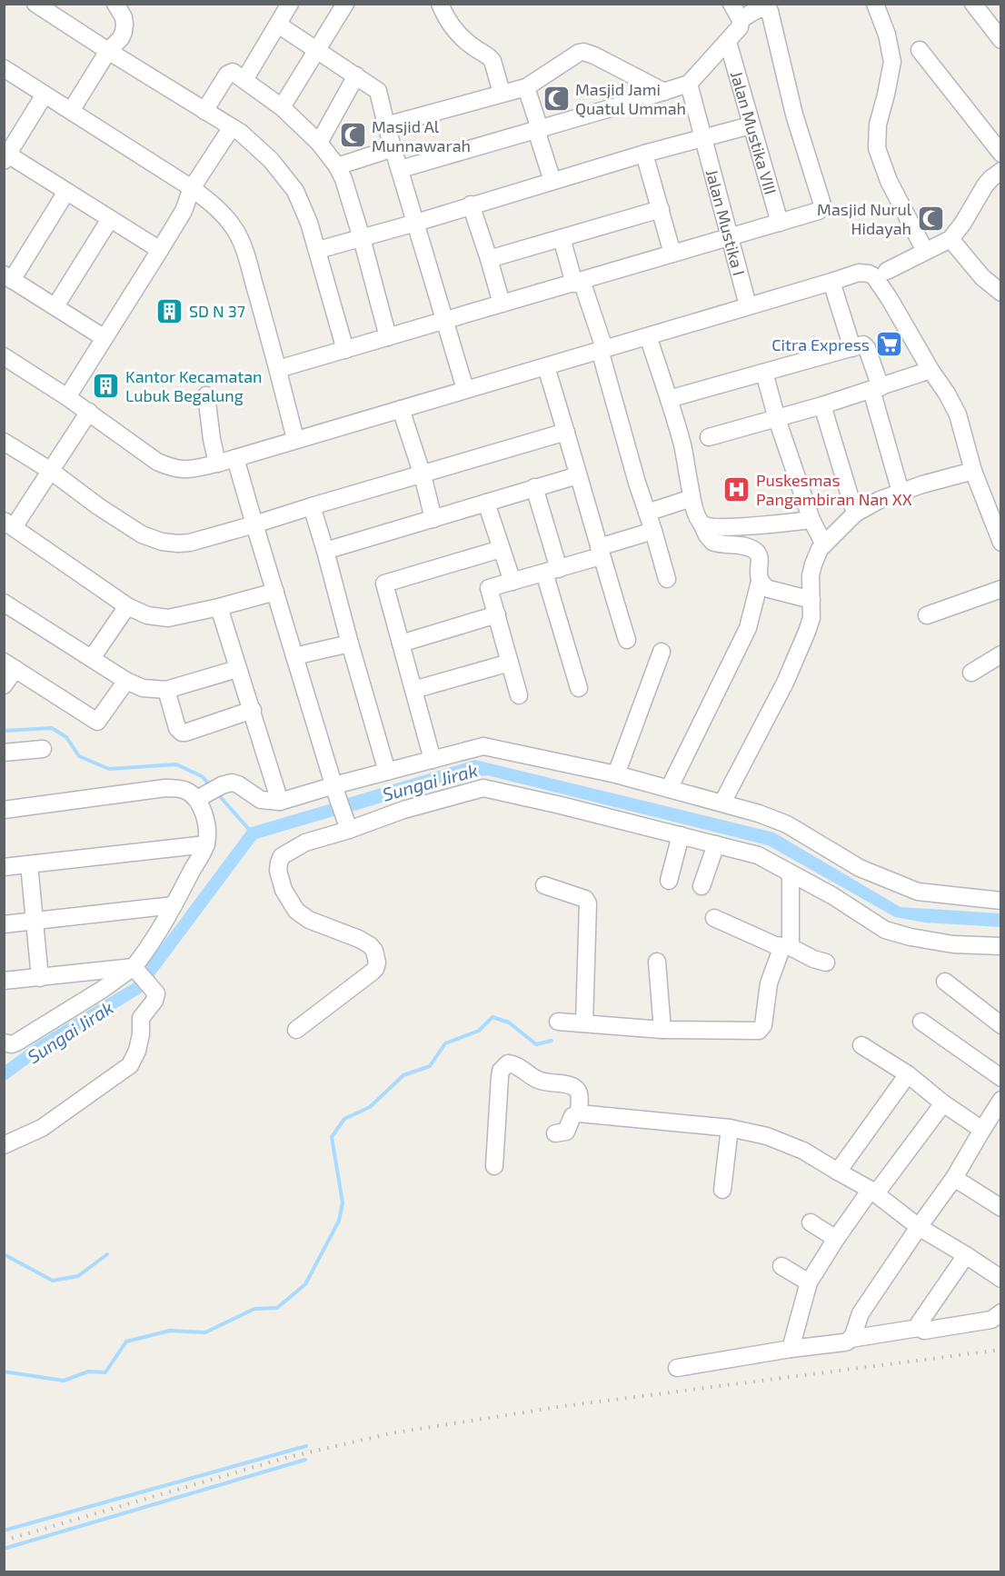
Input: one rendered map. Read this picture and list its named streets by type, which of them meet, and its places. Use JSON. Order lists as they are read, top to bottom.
{
  "streets": {
    "street": ["Jalan Mustika VIII", "Jalan Mustika I"]
  },
  "water": ["Sungai Jirak"],
  "places": {
    "mosque": ["Masjid Jami Quatul Ummah", "Masjid Al Munnawarah", "Masjid Nurul Hidayah"],
    "building": ["SD N 37", "Kantor Kecamatan Lubuk Begalung"],
    "supermarket": ["Citra Express"],
    "hospital": ["Puskesmas Pangambiran Nan XX"]
  }
}
